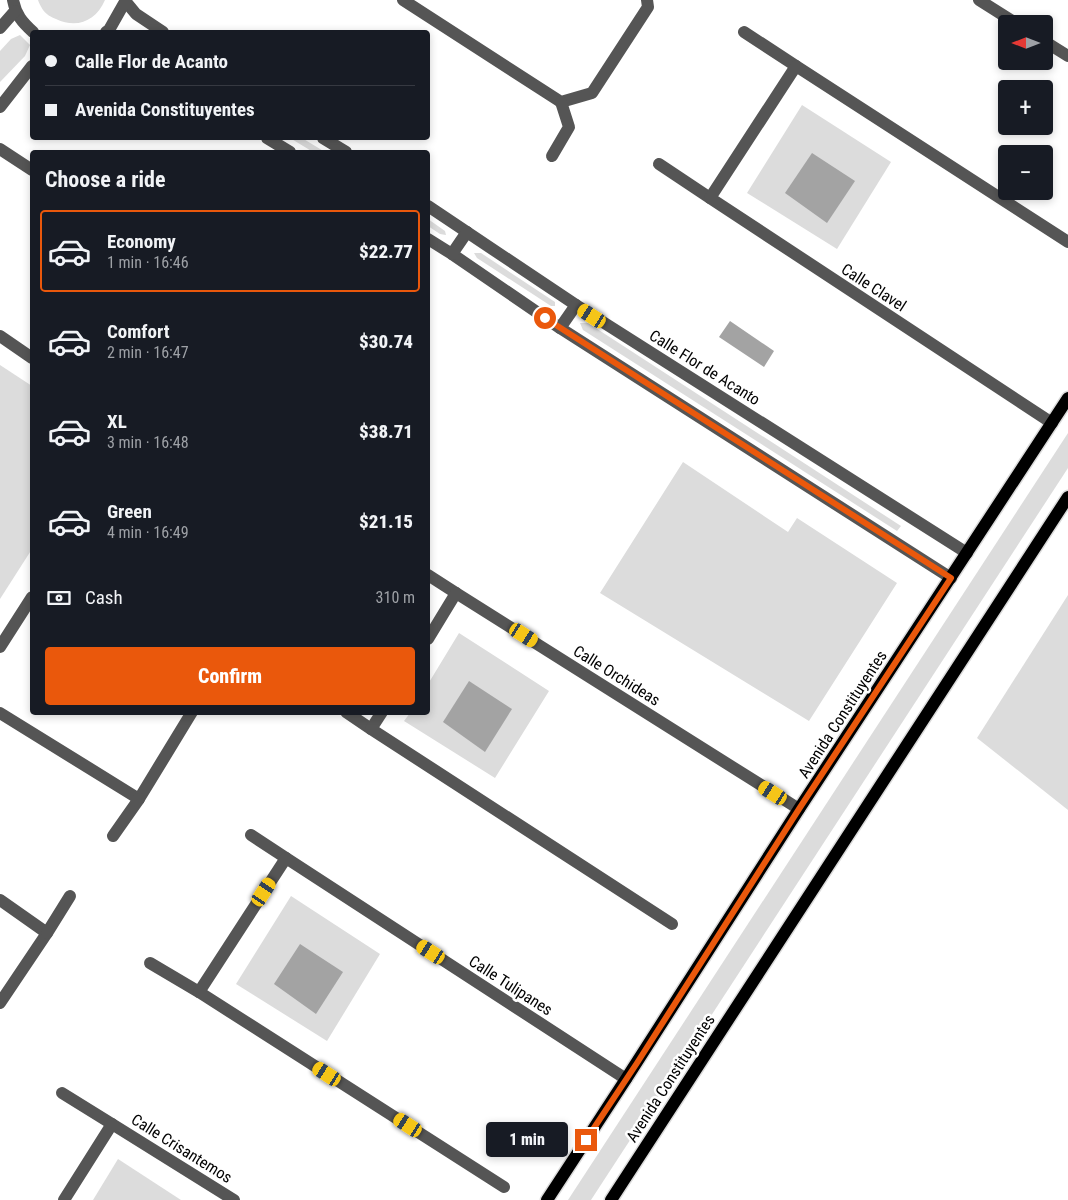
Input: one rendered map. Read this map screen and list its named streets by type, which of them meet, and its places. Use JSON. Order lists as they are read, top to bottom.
{
  "streets": {
    "main road": ["Avenida Constituyentes"],
    "street": [
      "Calle Clavel",
      "Calle Flor de Acanto",
      "Calle Orchideas",
      "Calle Tulipanes",
      "Calle Crisantemos"
    ]
  },
  "crossings": [
    ["Calle Clavel", "Avenida Constituyentes"],
    ["Calle Flor de Acanto", "Avenida Constituyentes"],
    ["Calle Orchideas", "Avenida Constituyentes"],
    ["Avenida Constituyentes", "Calle Tulipanes"]
  ],
  "north": "left",
  "page": {
    "map_buttons": ["+", "−"],
    "banner": ["Calle Flor de Acanto", "Avenida Constituyentes"],
    "heading": "Choose a ride",
    "list": [
      {
        "name": "Economy",
        "note": "1 min · 16:46",
        "value": "$22.77"
      },
      {
        "name": "Comfort",
        "note": "2 min · 16:47",
        "value": "$30.74"
      },
      {
        "name": "XL",
        "note": "3 min · 16:48",
        "value": "$38.71"
      },
      {
        "name": "Green",
        "note": "4 min · 16:49",
        "value": "$21.15"
      }
    ],
    "pay": ["Cash", "310 m"],
    "buttons": "Confirm",
    "bubble": "1 min"
  }
}
